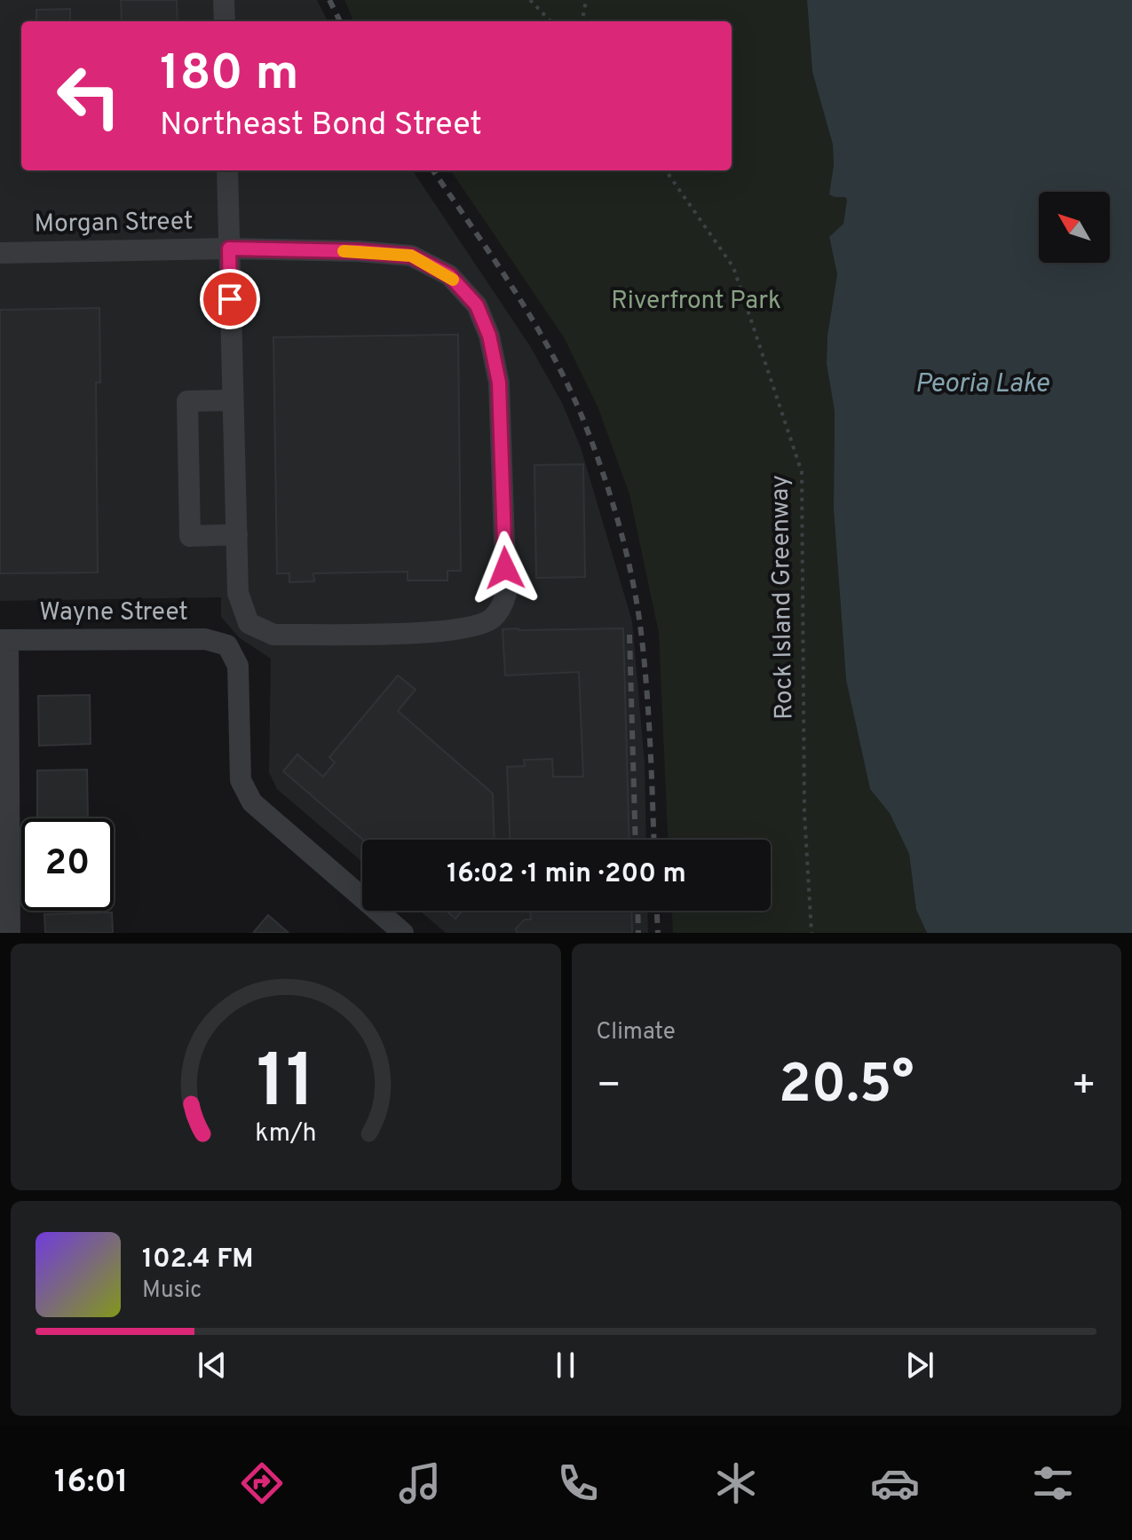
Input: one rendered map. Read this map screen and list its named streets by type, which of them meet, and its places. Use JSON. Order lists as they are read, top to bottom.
{
  "streets": {
    "street": ["Morgan Street", "Wayne Street"],
    "path": ["Rock Island Greenway"]
  },
  "water": ["Peoria Lake"],
  "parks": ["Riverfront Park"],
  "north": "top left",
  "page": {
    "turn": ["180 m", "Northeast Bond Street"],
    "limit": "20",
    "trip": "16:02 · 1 min · 200 m",
    "tile": "Climate",
    "heat": ["−", "20.5°", "+"],
    "song": ["102.4 FM", "Music"],
    "tabs": "16:01",
    "gauge": ["11", "km/h"]
  }
}
